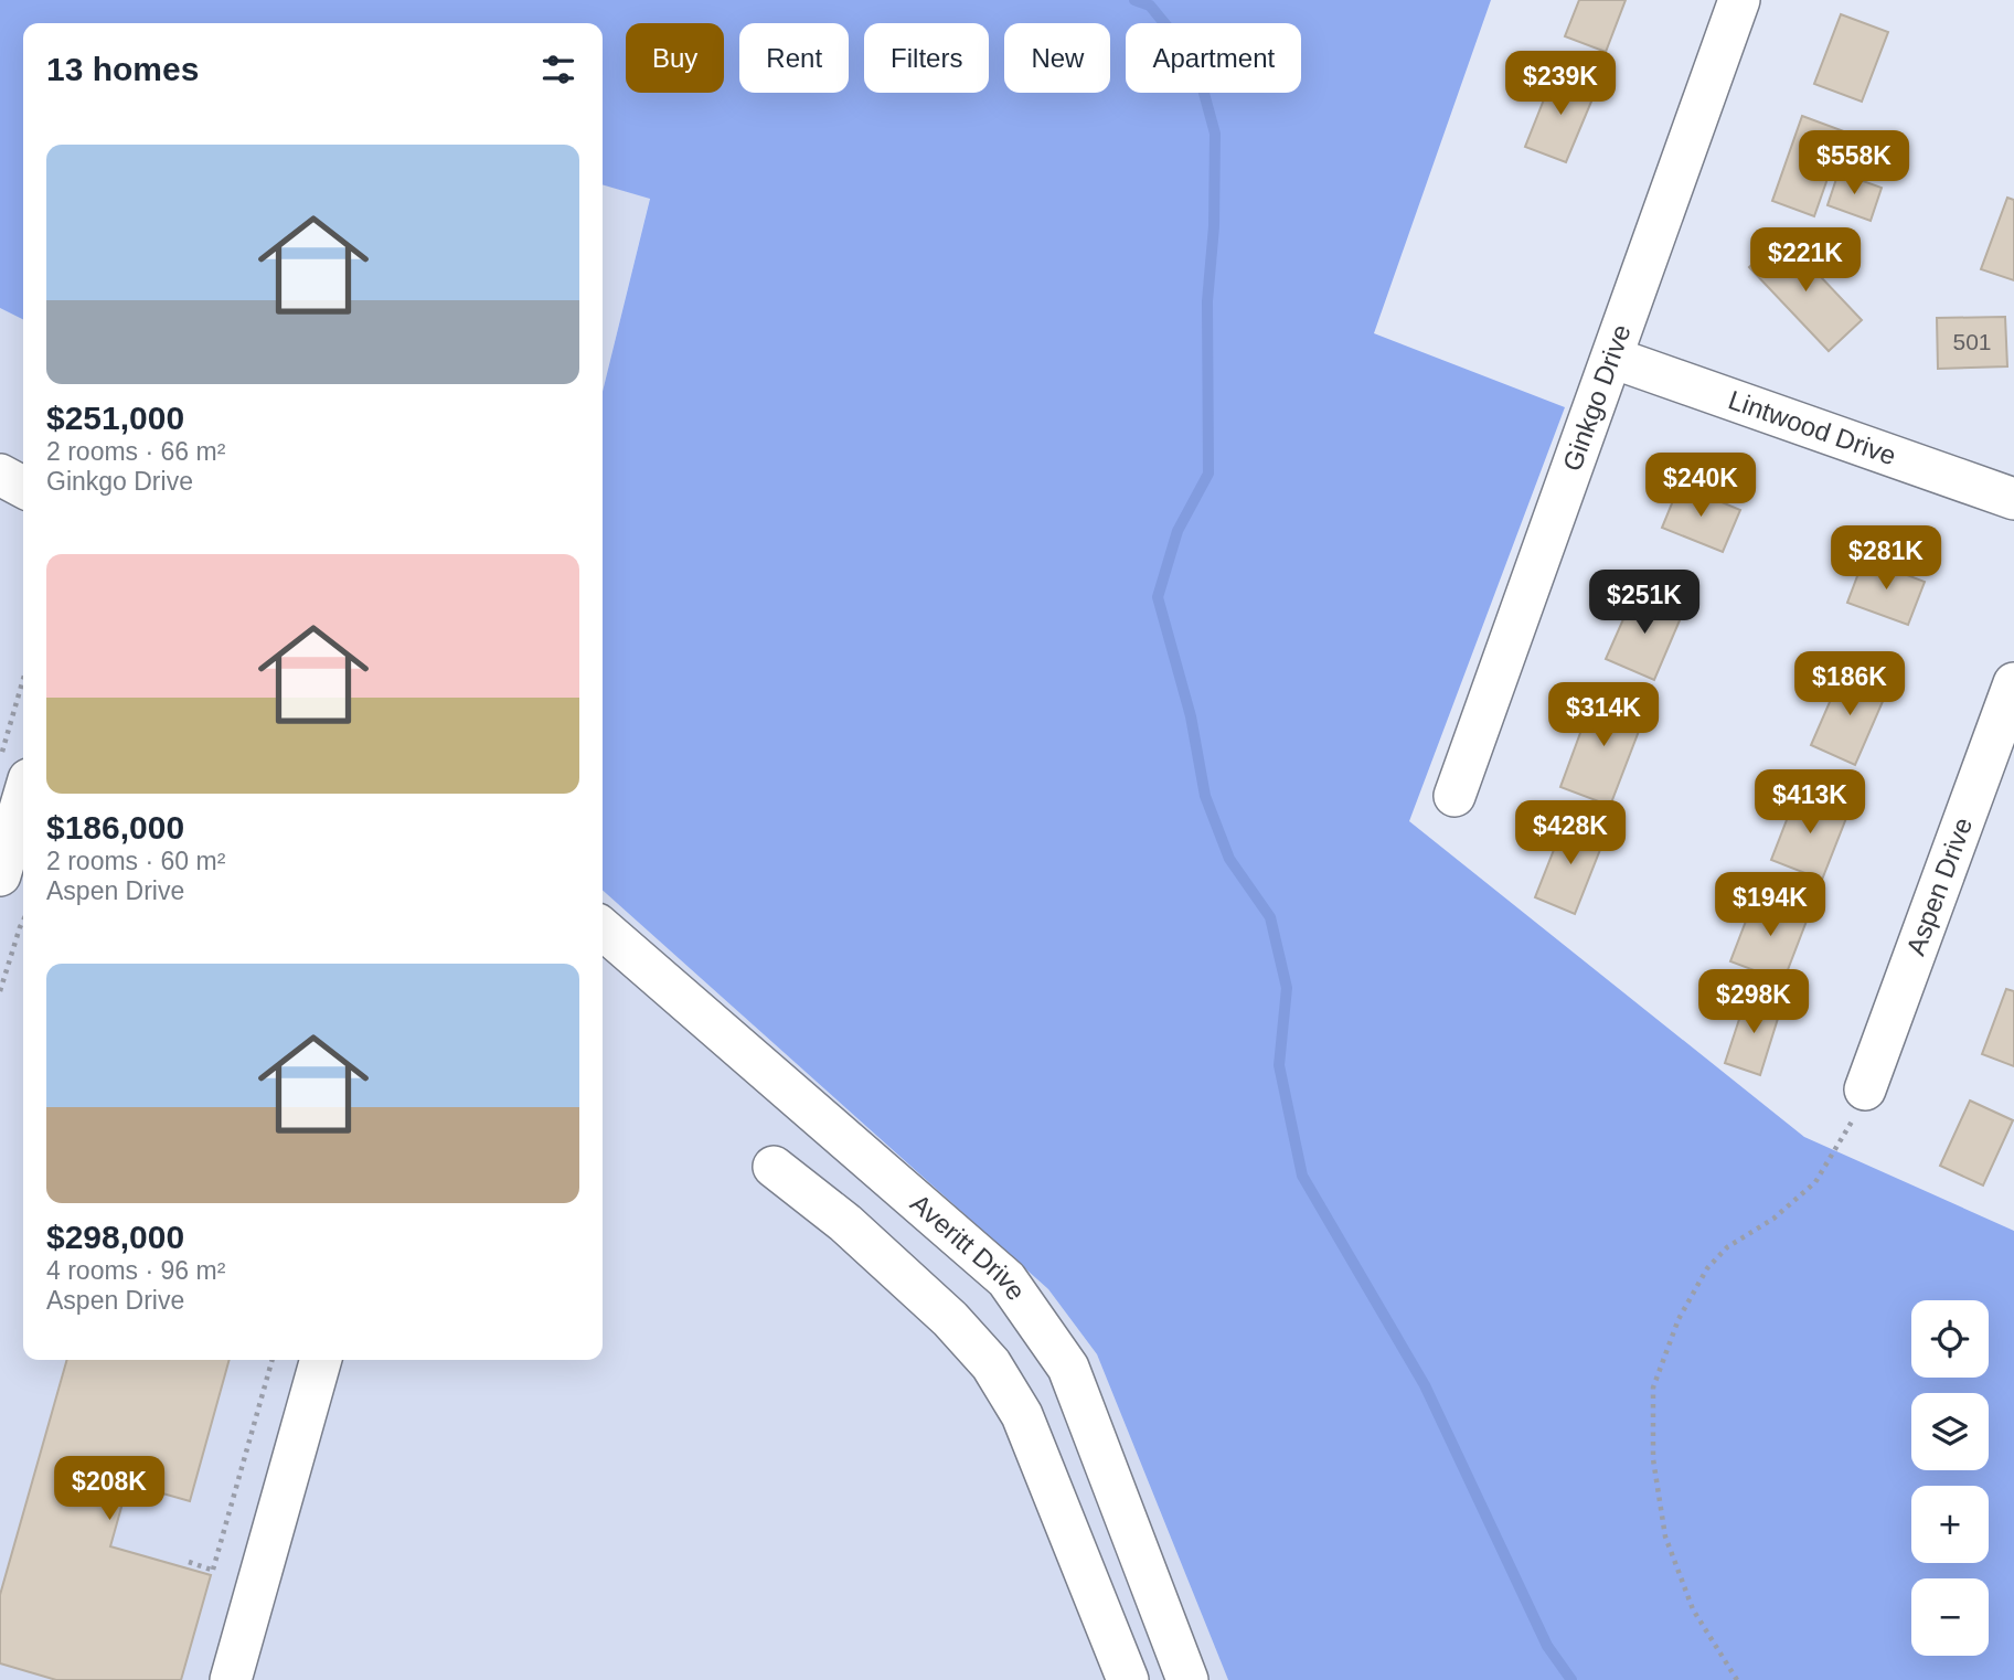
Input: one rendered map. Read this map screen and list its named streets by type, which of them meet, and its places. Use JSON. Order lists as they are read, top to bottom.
{
  "streets": {
    "street": [
      "Ginkgo Drive",
      "Lintwood Drive",
      "Aspen Drive",
      "Averitt Drive"
    ]
  },
  "crossings": [
    ["Ginkgo Drive", "Lintwood Drive"]
  ],
  "house_numbers": ["501"],
  "page": {
    "chip": [
      "Buy",
      "Rent",
      "Filters",
      "New",
      "Apartment"
    ],
    "heading": "13 homes",
    "price": [
      "$239K",
      "$558K",
      "$221K",
      "$240K",
      "$281K",
      "$251K",
      "$186K",
      "$314K",
      "$413K",
      "$428K",
      "$194K",
      "$298K",
      "$208K"
    ],
    "list": [
      {
        "name": "$251,000",
        "note": "2 rooms · 66 m² · Ginkgo Drive"
      },
      {
        "name": "$186,000",
        "note": "2 rooms · 60 m² · Aspen Drive"
      },
      {
        "name": "$298,000",
        "note": "4 rooms · 96 m² · Aspen Drive"
      }
    ],
    "map_buttons": ["+", "−"]
  }
}
